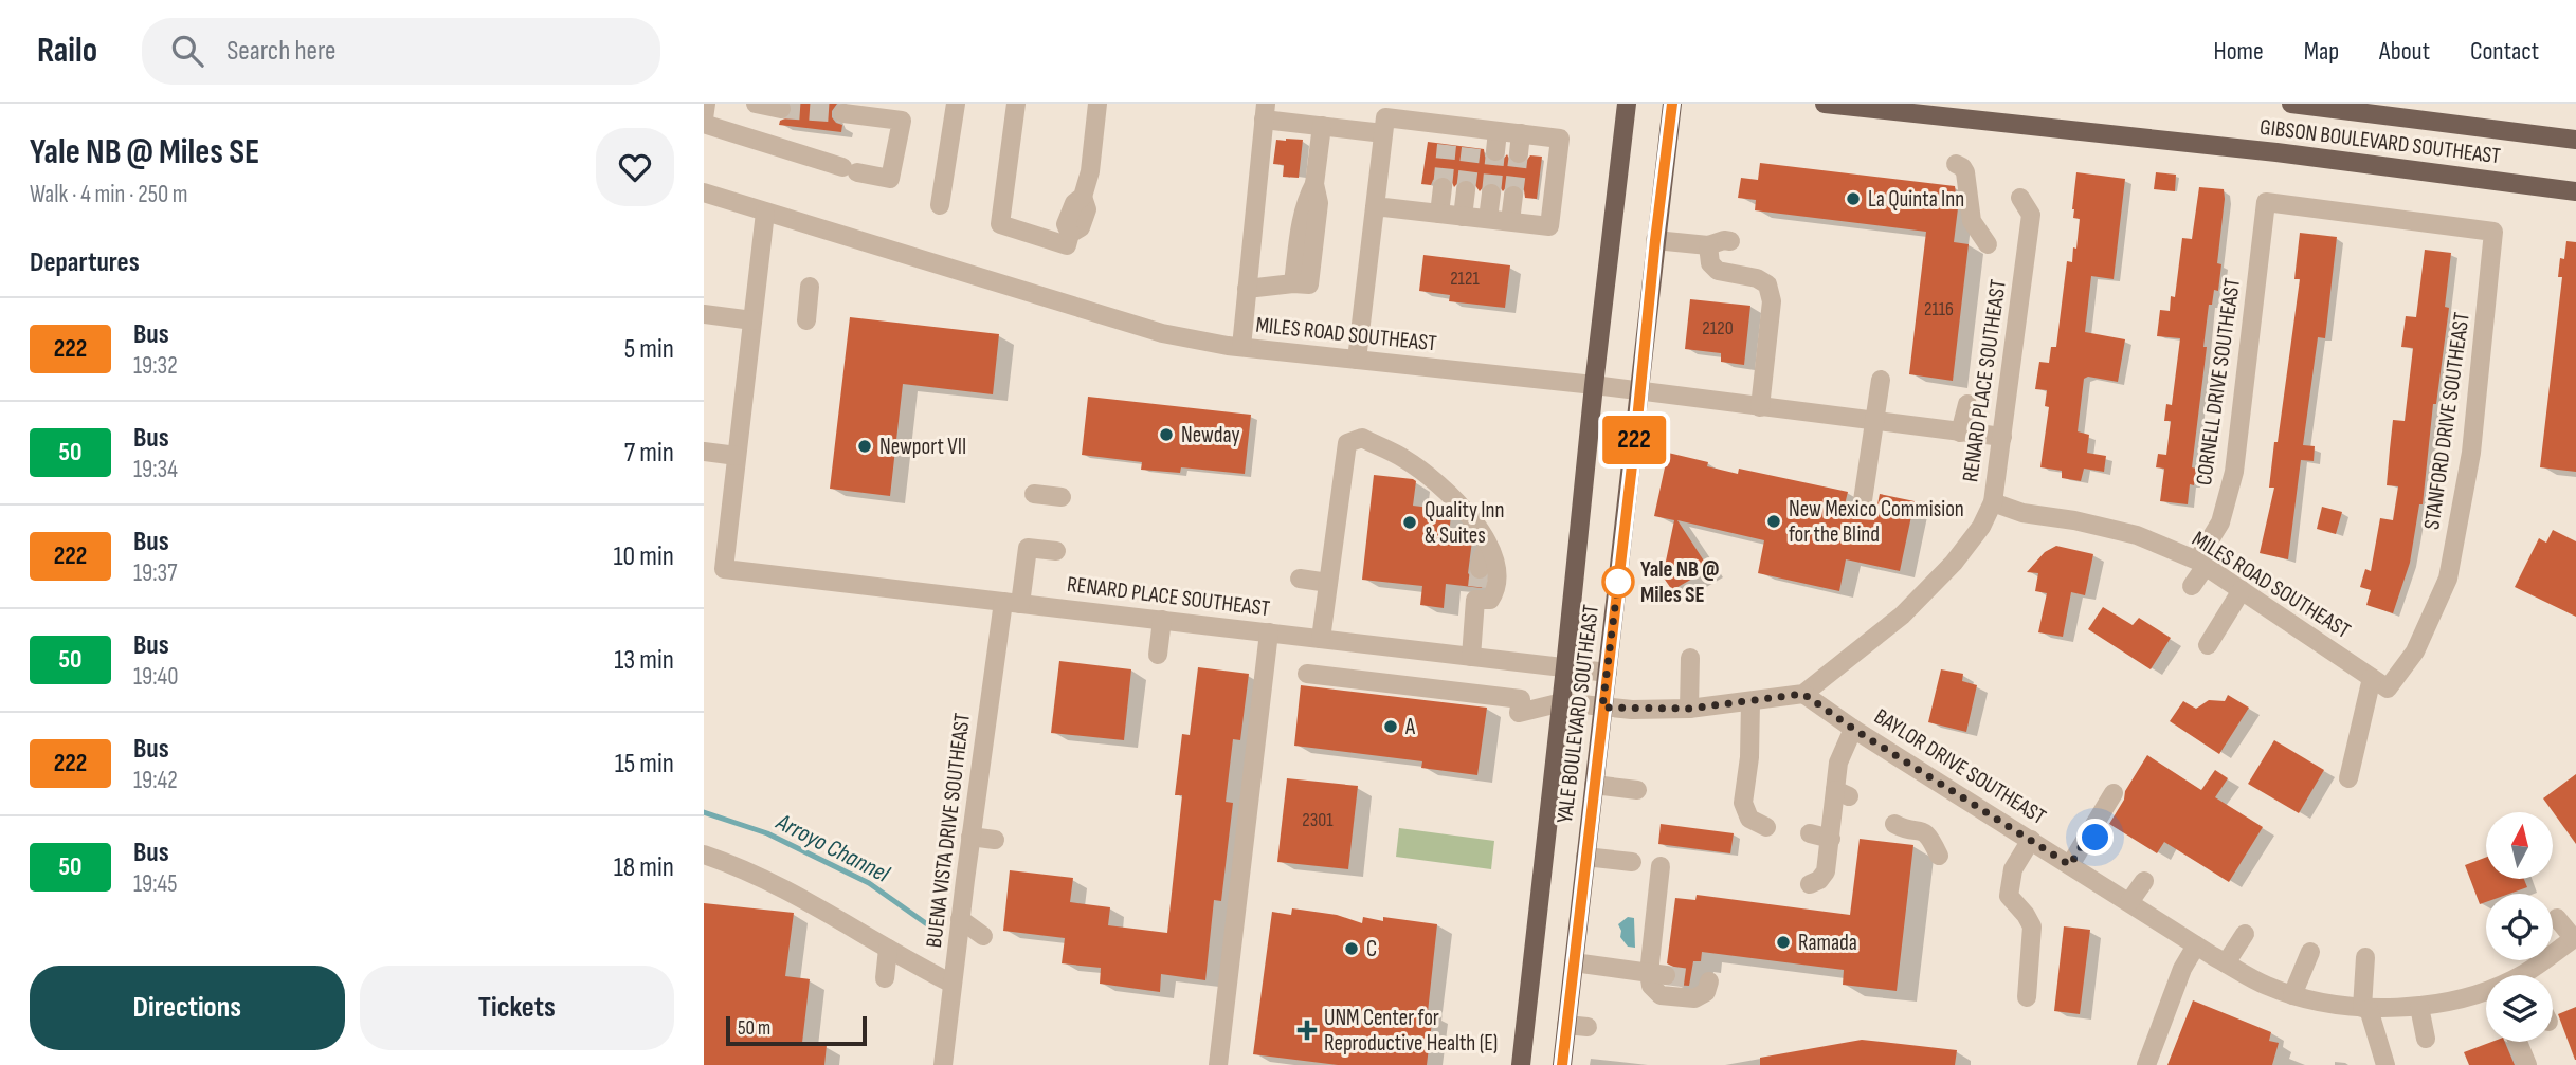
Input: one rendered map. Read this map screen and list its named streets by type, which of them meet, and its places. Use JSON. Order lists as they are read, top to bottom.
{
  "streets": {
    "main road": ["GIBSON BOULEVARD SOUTHEAST", "YALE BOULEVARD SOUTHEAST"],
    "street": [
      "MILES ROAD SOUTHEAST",
      "RENARD PLACE SOUTHEAST",
      "CORNELL DRIVE SOUTHEAST",
      "STANFORD DRIVE SOUTHEAST",
      "BAYLOR DRIVE SOUTHEAST",
      "BUENA VISTA DRIVE SOUTHEAST"
    ]
  },
  "crossings": [
    ["MILES ROAD SOUTHEAST", "RENARD PLACE SOUTHEAST"],
    ["MILES ROAD SOUTHEAST", "CORNELL DRIVE SOUTHEAST"],
    ["MILES ROAD SOUTHEAST", "STANFORD DRIVE SOUTHEAST"],
    ["MILES ROAD SOUTHEAST", "YALE BOULEVARD SOUTHEAST"],
    ["RENARD PLACE SOUTHEAST", "YALE BOULEVARD SOUTHEAST"],
    ["RENARD PLACE SOUTHEAST", "BAYLOR DRIVE SOUTHEAST"],
    ["RENARD PLACE SOUTHEAST", "BUENA VISTA DRIVE SOUTHEAST"],
    ["CORNELL DRIVE SOUTHEAST", "STANFORD DRIVE SOUTHEAST"]
  ],
  "water": ["Arroyo Channel"],
  "places": {
    "other": [
      "La Quinta Inn",
      "Newday",
      "Newport VII",
      "New Mexico Commision for the Blind",
      "Quality Inn & Suites",
      "Yale NB @ Miles SE",
      "A",
      "Ramada",
      "C"
    ],
    "health": ["UNM Center for Reproductive Health (E)"]
  },
  "lines": ["bus line 222"],
  "house_numbers": [
    "2121",
    "2116",
    "2120",
    "2301"
  ],
  "scale_bar": "50 m",
  "north": "top",
  "page": {
    "header": "Railo",
    "search": "Search here",
    "nav": [
      "Home",
      "Map",
      "About",
      "Contact"
    ],
    "heading": [
      ["Yale NB @ Miles SE", "Walk · 4 min · 250 m"],
      "Departures"
    ],
    "on_map": "222",
    "list": [
      {
        "mark": "222",
        "name": "Bus",
        "note": "19:32",
        "value": "5 min"
      },
      {
        "mark": "50",
        "name": "Bus",
        "note": "19:34",
        "value": "7 min"
      },
      {
        "mark": "222",
        "name": "Bus",
        "note": "19:37",
        "value": "10 min"
      },
      {
        "mark": "50",
        "name": "Bus",
        "note": "19:40",
        "value": "13 min"
      },
      {
        "mark": "222",
        "name": "Bus",
        "note": "19:42",
        "value": "15 min"
      },
      {
        "mark": "50",
        "name": "Bus",
        "note": "19:45",
        "value": "18 min"
      }
    ],
    "buttons": ["Directions", "Tickets"],
    "scale": "50 m"
  }
}
